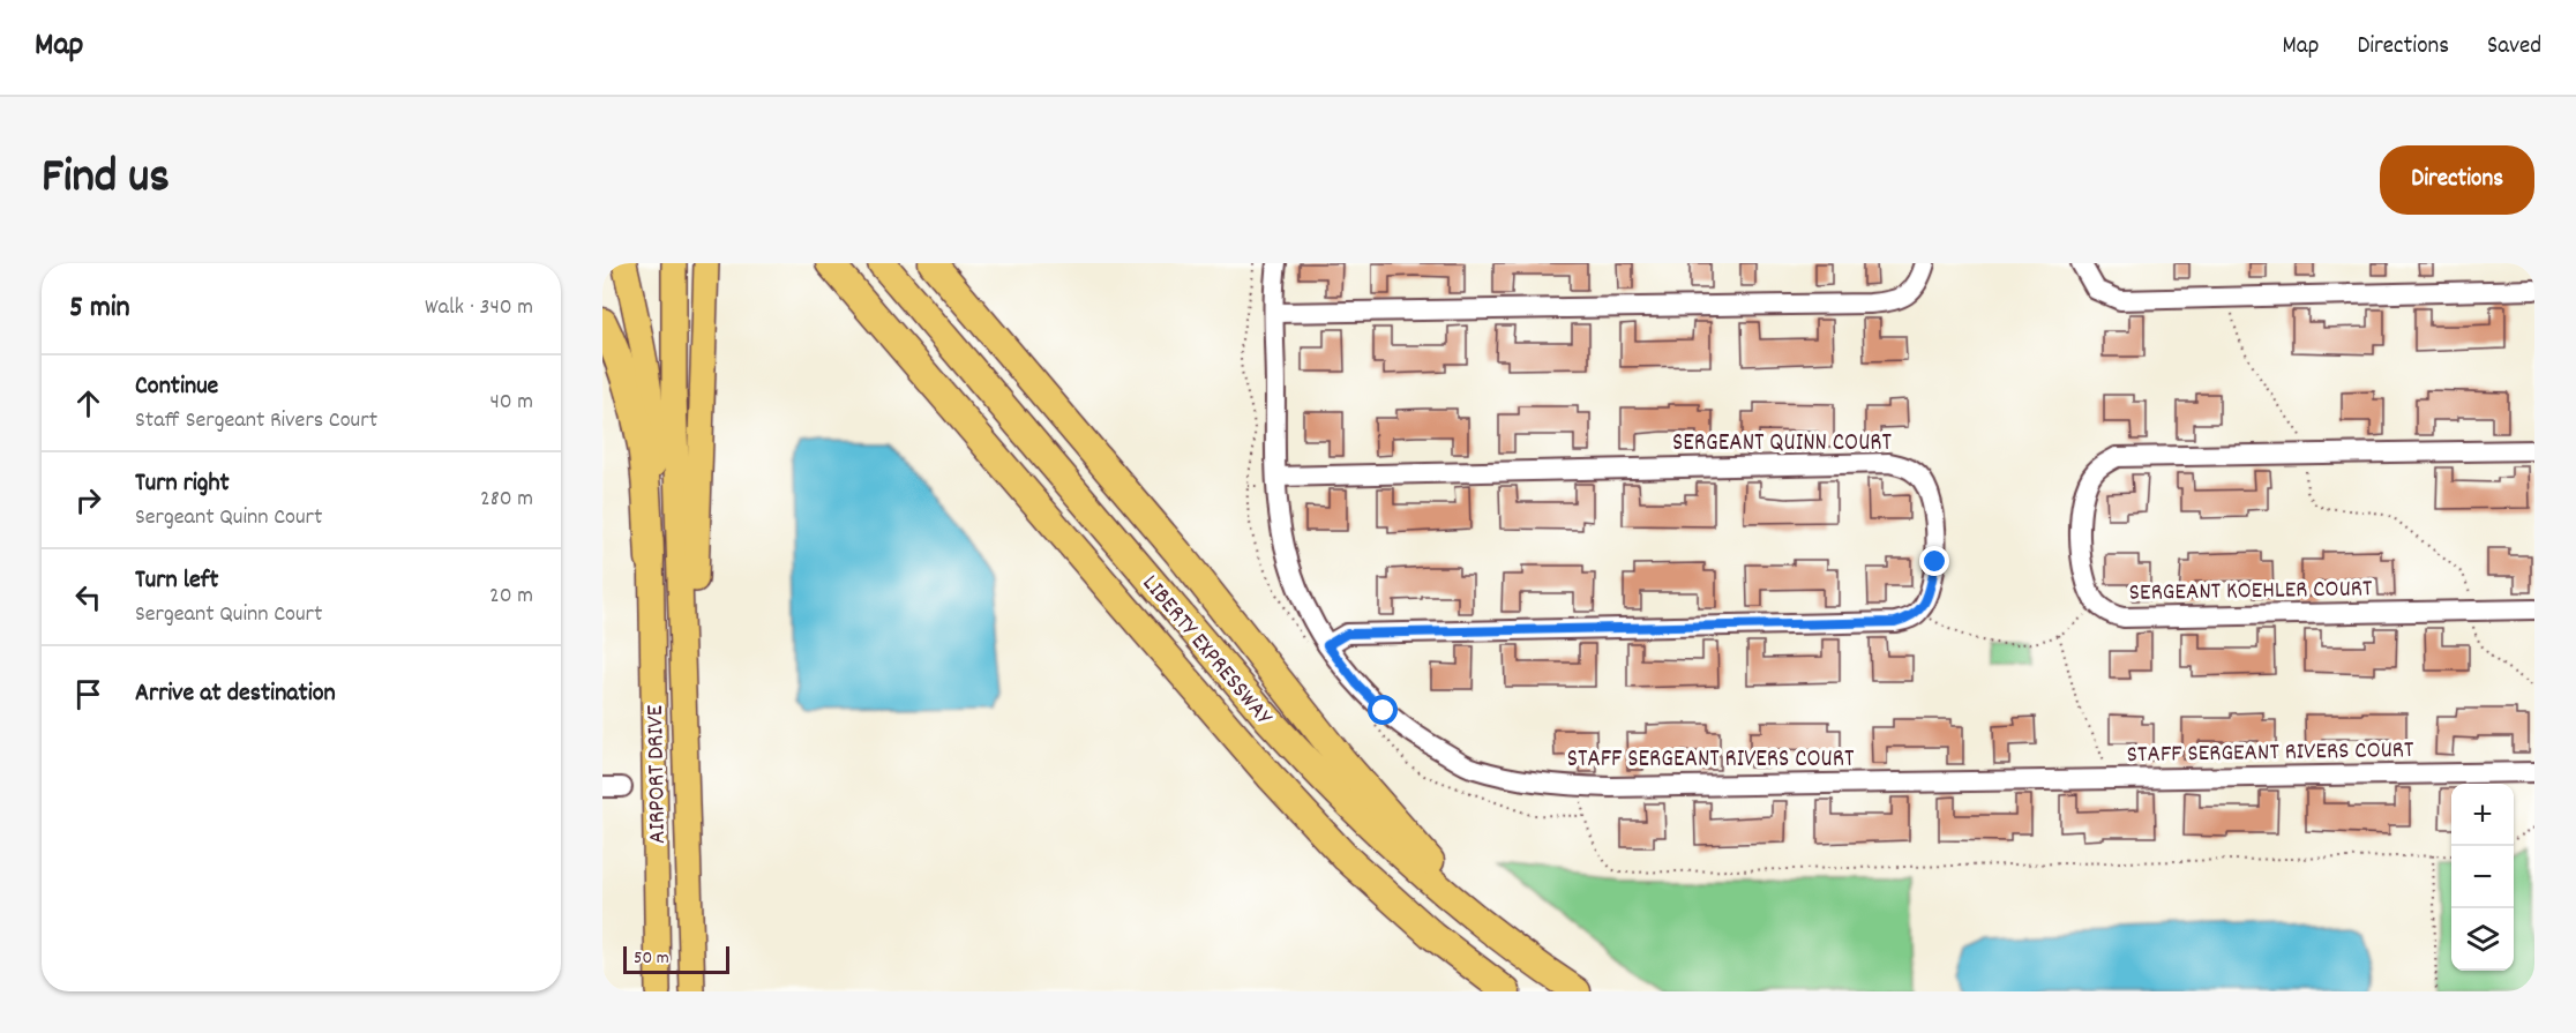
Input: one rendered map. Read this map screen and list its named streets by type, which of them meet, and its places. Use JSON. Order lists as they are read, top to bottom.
{
  "streets": {
    "highway": ["LIBERTY EXPRESSWAY"],
    "main road": ["AIRPORT DRIVE"],
    "street": ["SERGEANT QUINN COURT", "SERGEANT KOEHLER COURT", "STAFF SERGEANT RIVERS COURT"]
  },
  "crossings": [
    ["SERGEANT QUINN COURT", "STAFF SERGEANT RIVERS COURT"]
  ],
  "scale_bar": "50 m",
  "page": {
    "header": "Map",
    "nav": ["Map", "Directions", "Saved"],
    "title": "Find us",
    "buttons": "Directions",
    "heading": ["5 min", "Walk · 340 m"],
    "list": [
      ["Continue", "Staff Sergeant Rivers Court", "40 m"],
      ["Turn right", "Sergeant Quinn Court", "280 m"],
      ["Turn left", "Sergeant Quinn Court", "20 m"],
      "Arrive at destination"
    ],
    "map_buttons": ["+", "−"],
    "scale": "50 m"
  }
}
